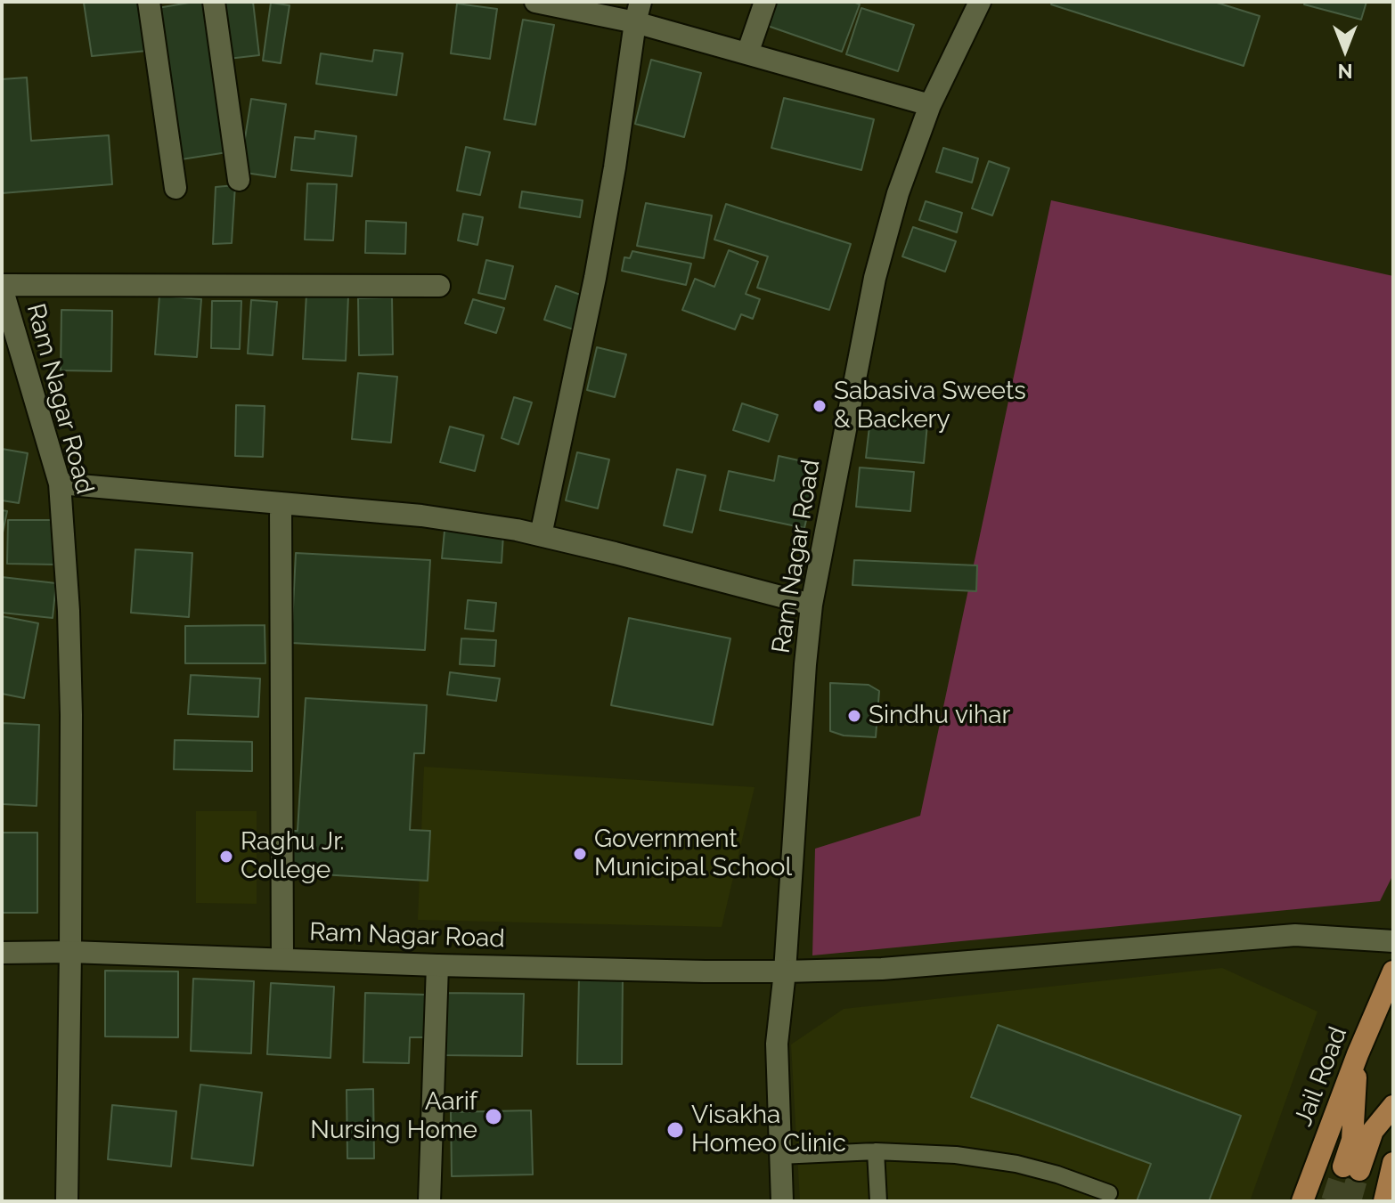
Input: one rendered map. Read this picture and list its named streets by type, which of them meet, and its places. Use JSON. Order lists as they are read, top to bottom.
{
  "streets": {
    "main road": ["Jail Road"],
    "street": ["Ram Nagar Road"]
  },
  "places": [
    "Sabasiva Sweets & Backery",
    "Sindhu vihar",
    "Government Municipal School",
    "Raghu Jr. College",
    "Aarif Nursing Home",
    "Visakha Homeo Clinic"
  ],
  "north": "bottom"
}
